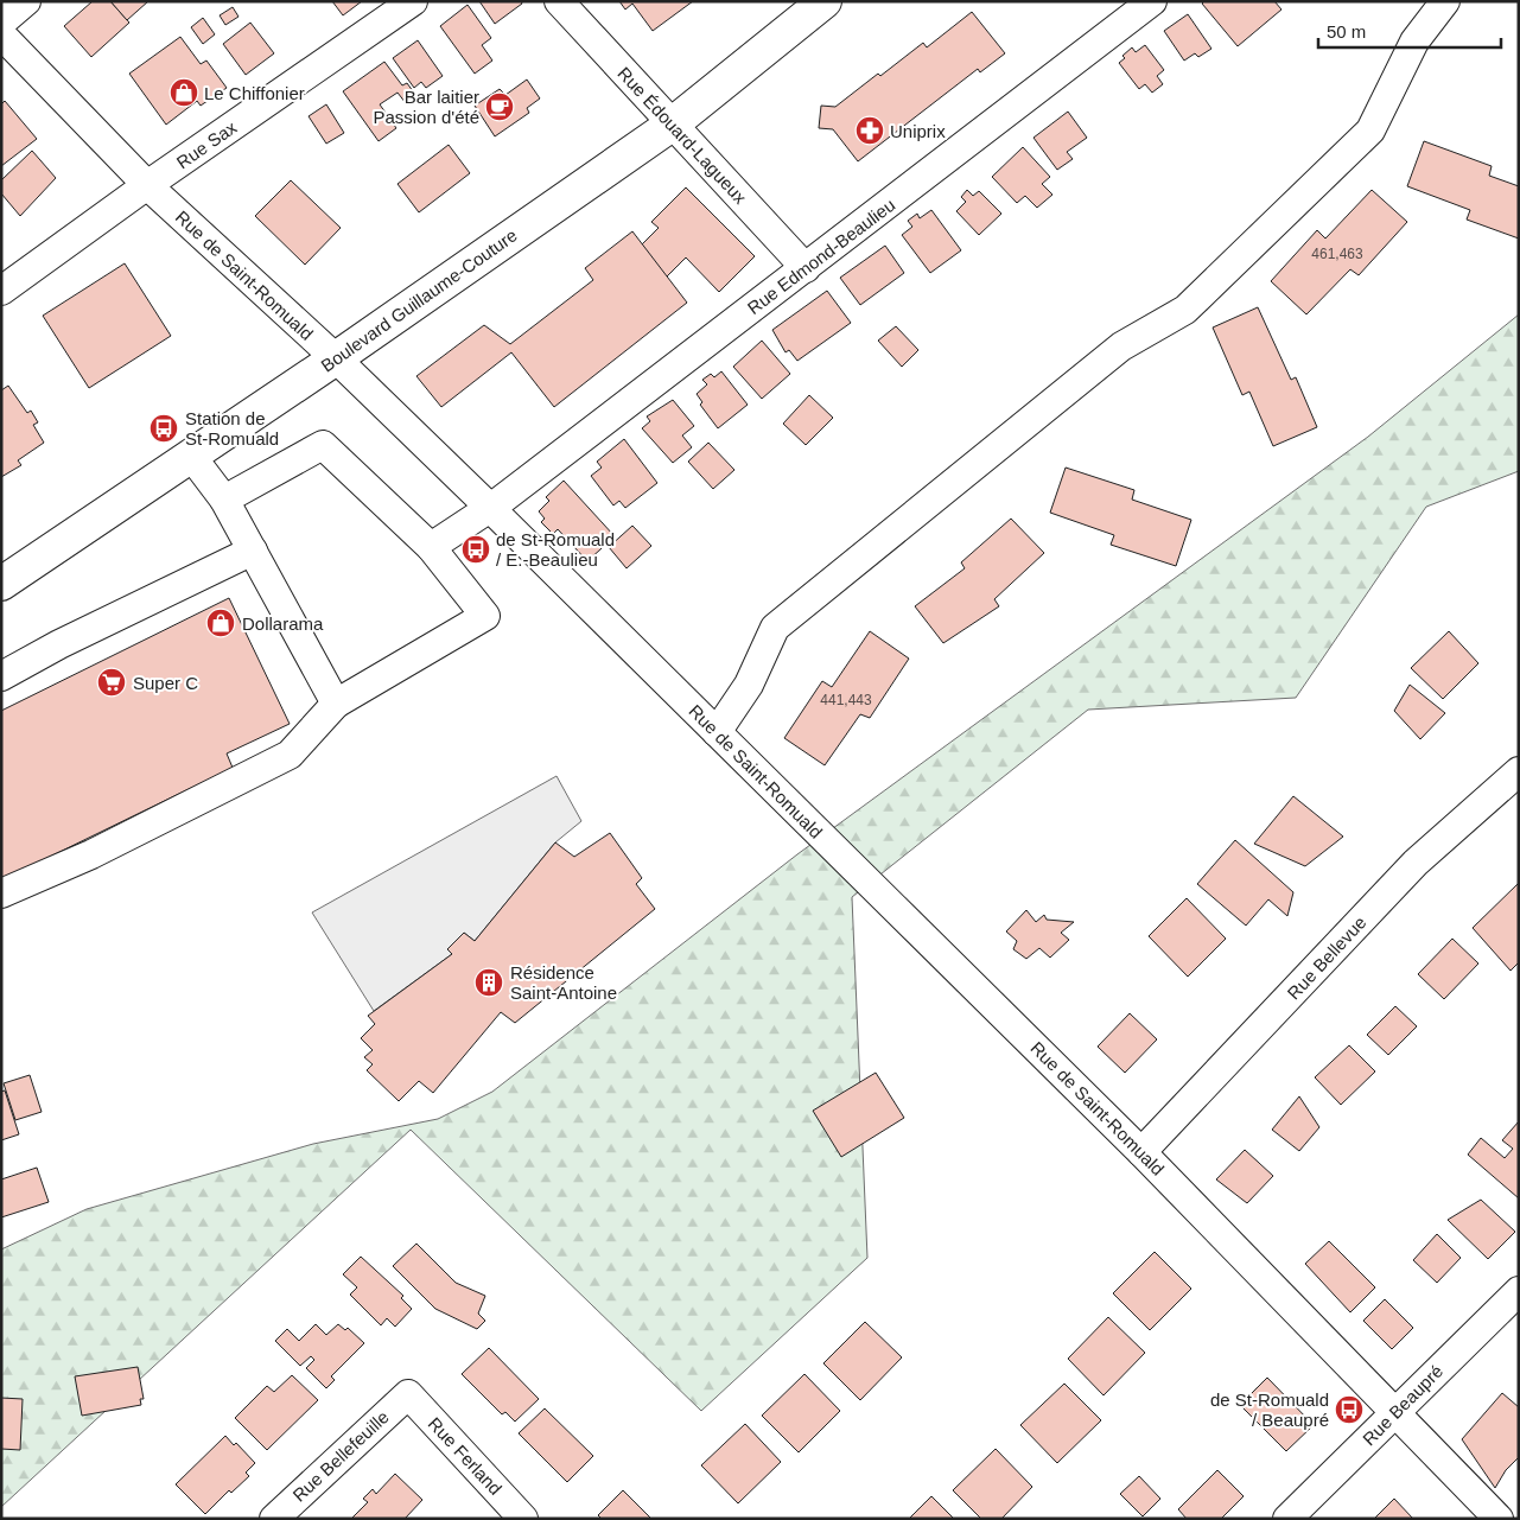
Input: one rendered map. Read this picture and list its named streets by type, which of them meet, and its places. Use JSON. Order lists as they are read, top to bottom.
{
  "streets": {
    "main road": ["Boulevard Guillaume-Couture"],
    "street": [
      "Rue Édouard-Lagueux",
      "Rue Sax",
      "Rue Edmond-Beaulieu",
      "Rue de Saint-Romuald",
      "Rue Bellevue",
      "Rue Beaupré",
      "Rue Bellefeuille",
      "Rue Ferland"
    ]
  },
  "crossings": [
    ["Rue Édouard-Lagueux", "Rue Edmond-Beaulieu"],
    ["Rue Édouard-Lagueux", "Boulevard Guillaume-Couture"],
    ["Rue Sax", "Rue de Saint-Romuald"],
    ["Rue Edmond-Beaulieu", "Rue de Saint-Romuald"],
    ["Rue de Saint-Romuald", "Boulevard Guillaume-Couture"],
    ["Rue de Saint-Romuald", "Rue Bellevue"],
    ["Rue de Saint-Romuald", "Rue Beaupré"],
    ["Rue Bellefeuille", "Rue Ferland"]
  ],
  "places": {
    "shop": ["Le Chiffonier", "Dollarama"],
    "cafe": ["Bar laitier Passion d'été"],
    "pharmacy": ["Uniprix"],
    "bus stop": ["Station de St-Romuald", "de St-Romuald / E.-Beaulieu", "de St-Romuald / Beaupré"],
    "supermarket": ["Super C"],
    "building": ["Résidence Saint-Antoine"]
  },
  "house_numbers": ["461,463", "441,443"],
  "scale_bar": "50 m"
}
